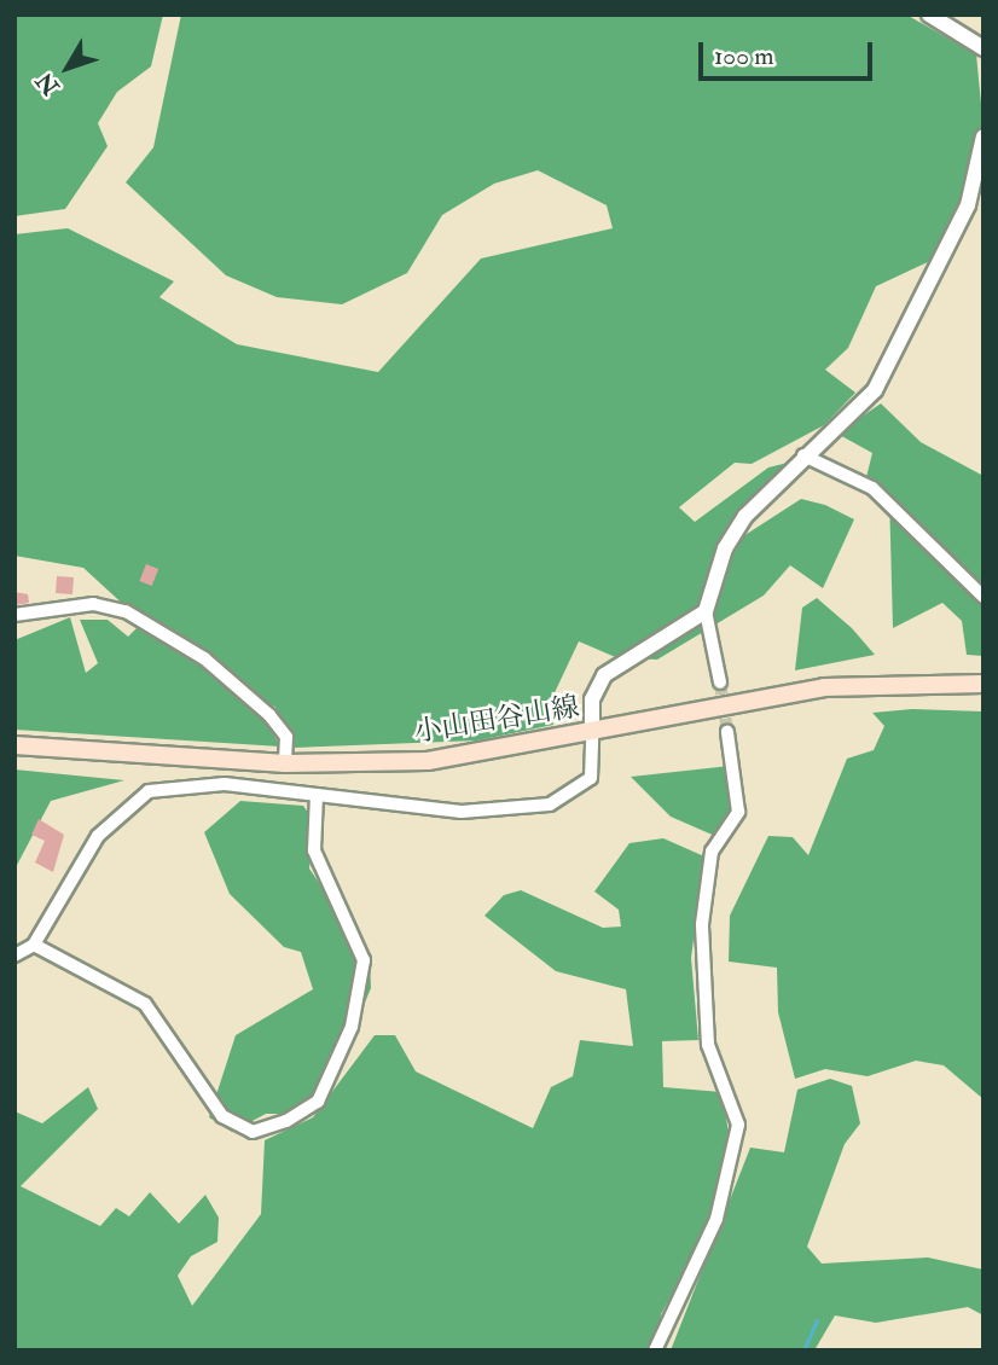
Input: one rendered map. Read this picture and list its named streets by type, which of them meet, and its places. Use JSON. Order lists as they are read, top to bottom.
{
  "streets": {
    "main road": ["小山田谷山線"]
  },
  "scale_bar": "100 m",
  "north": "bottom left"
}
